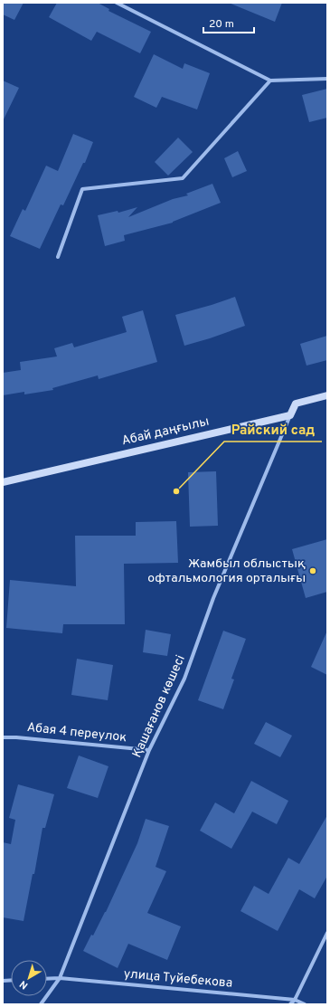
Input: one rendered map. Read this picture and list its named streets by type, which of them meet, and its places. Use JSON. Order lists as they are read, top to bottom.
{
  "streets": {
    "main road": ["Абай даңғылы"],
    "street": ["Қашағанов көшесі", "Абая 4 переулок", "улица Туйебекова"]
  },
  "crossings": [
    ["Абай даңғылы", "Қашағанов көшесі"],
    ["Қашағанов көшесі", "Абая 4 переулок"],
    ["Қашағанов көшесі", "улица Туйебекова"]
  ],
  "places": ["Райский сад", "Жамбыл облыстық офтальмология орталығы"],
  "scale_bar": "20 m",
  "north": "bottom left"
}
